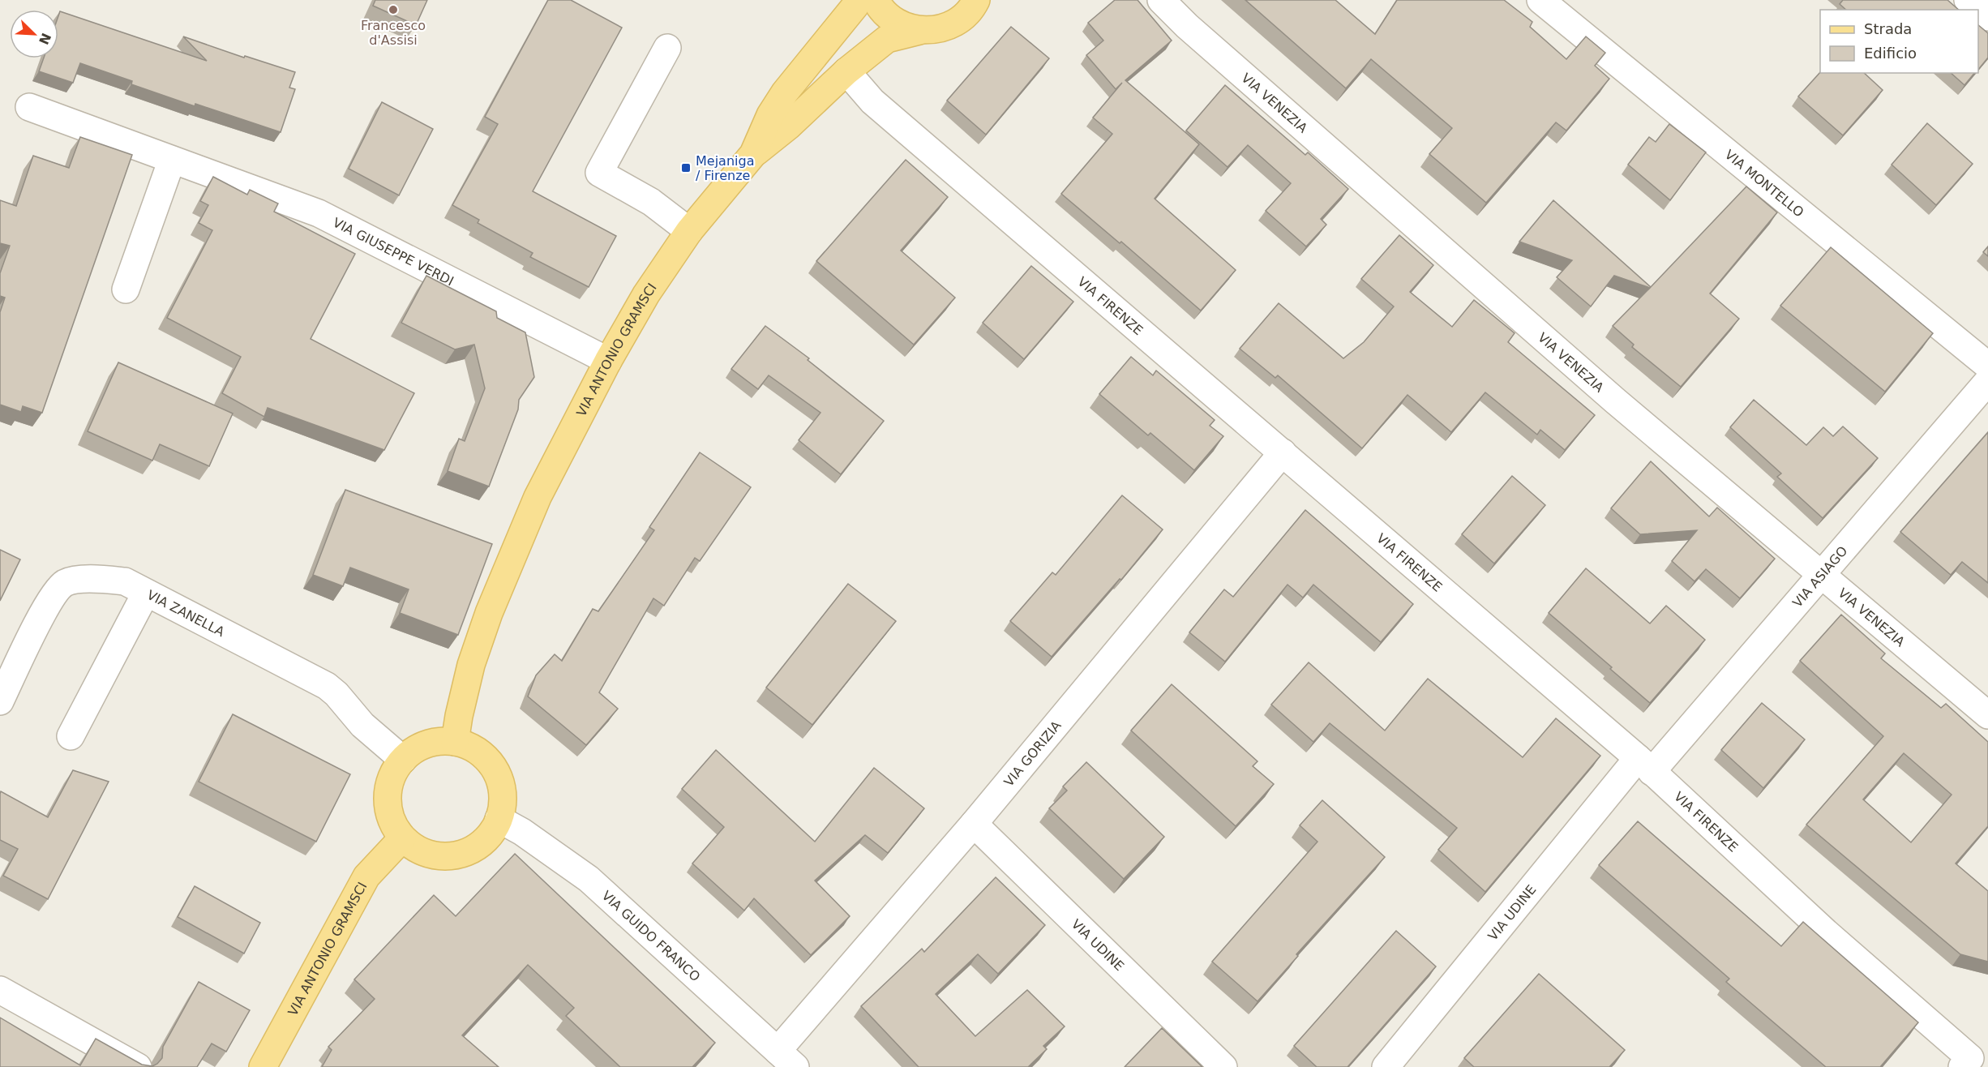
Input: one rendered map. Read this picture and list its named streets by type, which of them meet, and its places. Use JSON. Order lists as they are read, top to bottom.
{
  "streets": {
    "main road": ["VIA ANTONIO GRAMSCI"],
    "street": [
      "VIA VENEZIA",
      "VIA MONTELLO",
      "VIA GIUSEPPE VERDI",
      "VIA FIRENZE",
      "VIA ASIAGO",
      "VIA ZANELLA",
      "VIA GORIZIA",
      "VIA UDINE",
      "VIA GUIDO FRANCO"
    ]
  },
  "crossings": [
    ["VIA VENEZIA", "VIA ASIAGO"],
    ["VIA GIUSEPPE VERDI", "VIA ANTONIO GRAMSCI"],
    ["VIA FIRENZE", "VIA ASIAGO"],
    ["VIA FIRENZE", "VIA GORIZIA"],
    ["VIA FIRENZE", "VIA UDINE"],
    ["VIA ANTONIO GRAMSCI", "VIA ZANELLA"],
    ["VIA ANTONIO GRAMSCI", "VIA GUIDO FRANCO"],
    ["VIA ASIAGO", "VIA UDINE"],
    ["VIA ZANELLA", "VIA GUIDO FRANCO"],
    ["VIA GORIZIA", "VIA UDINE"],
    ["VIA GORIZIA", "VIA GUIDO FRANCO"]
  ],
  "places": {
    "other": ["Francesco d'Assisi"],
    "transit": ["Mejaniga / Firenze"]
  },
  "legend": ["Strada", "Edificio"],
  "north": "bottom right"
}
